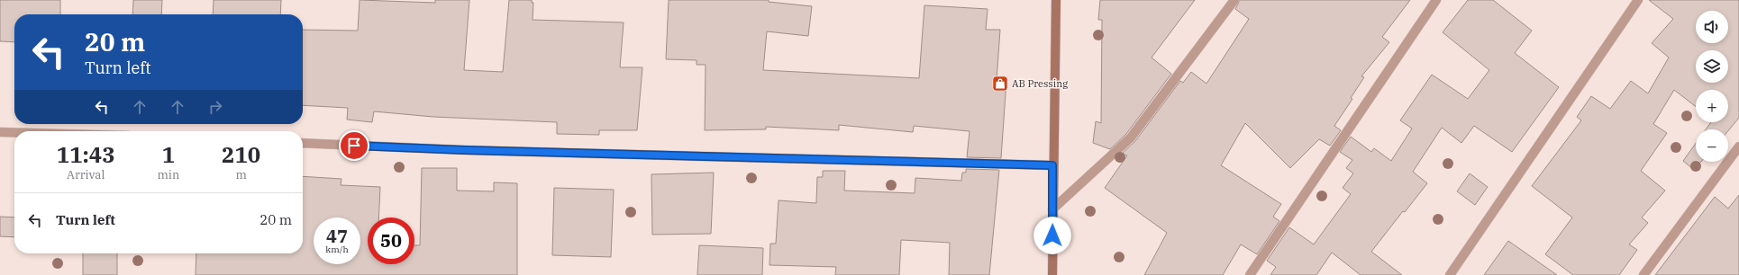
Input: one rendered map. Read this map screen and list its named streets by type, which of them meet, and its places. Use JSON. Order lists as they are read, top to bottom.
{
  "places": {
    "shop": ["AB Pressing"]
  },
  "page": {
    "map_buttons": ["+", "−"],
    "turn": ["20 m", "Turn left"],
    "eta": [
      "11:43",
      "Arrival",
      "1",
      "min",
      "210",
      "m"
    ],
    "list": [
      {
        "name": "Turn left",
        "value": "20 m"
      }
    ],
    "speed": "47 km/h",
    "limit": "50"
  }
}
